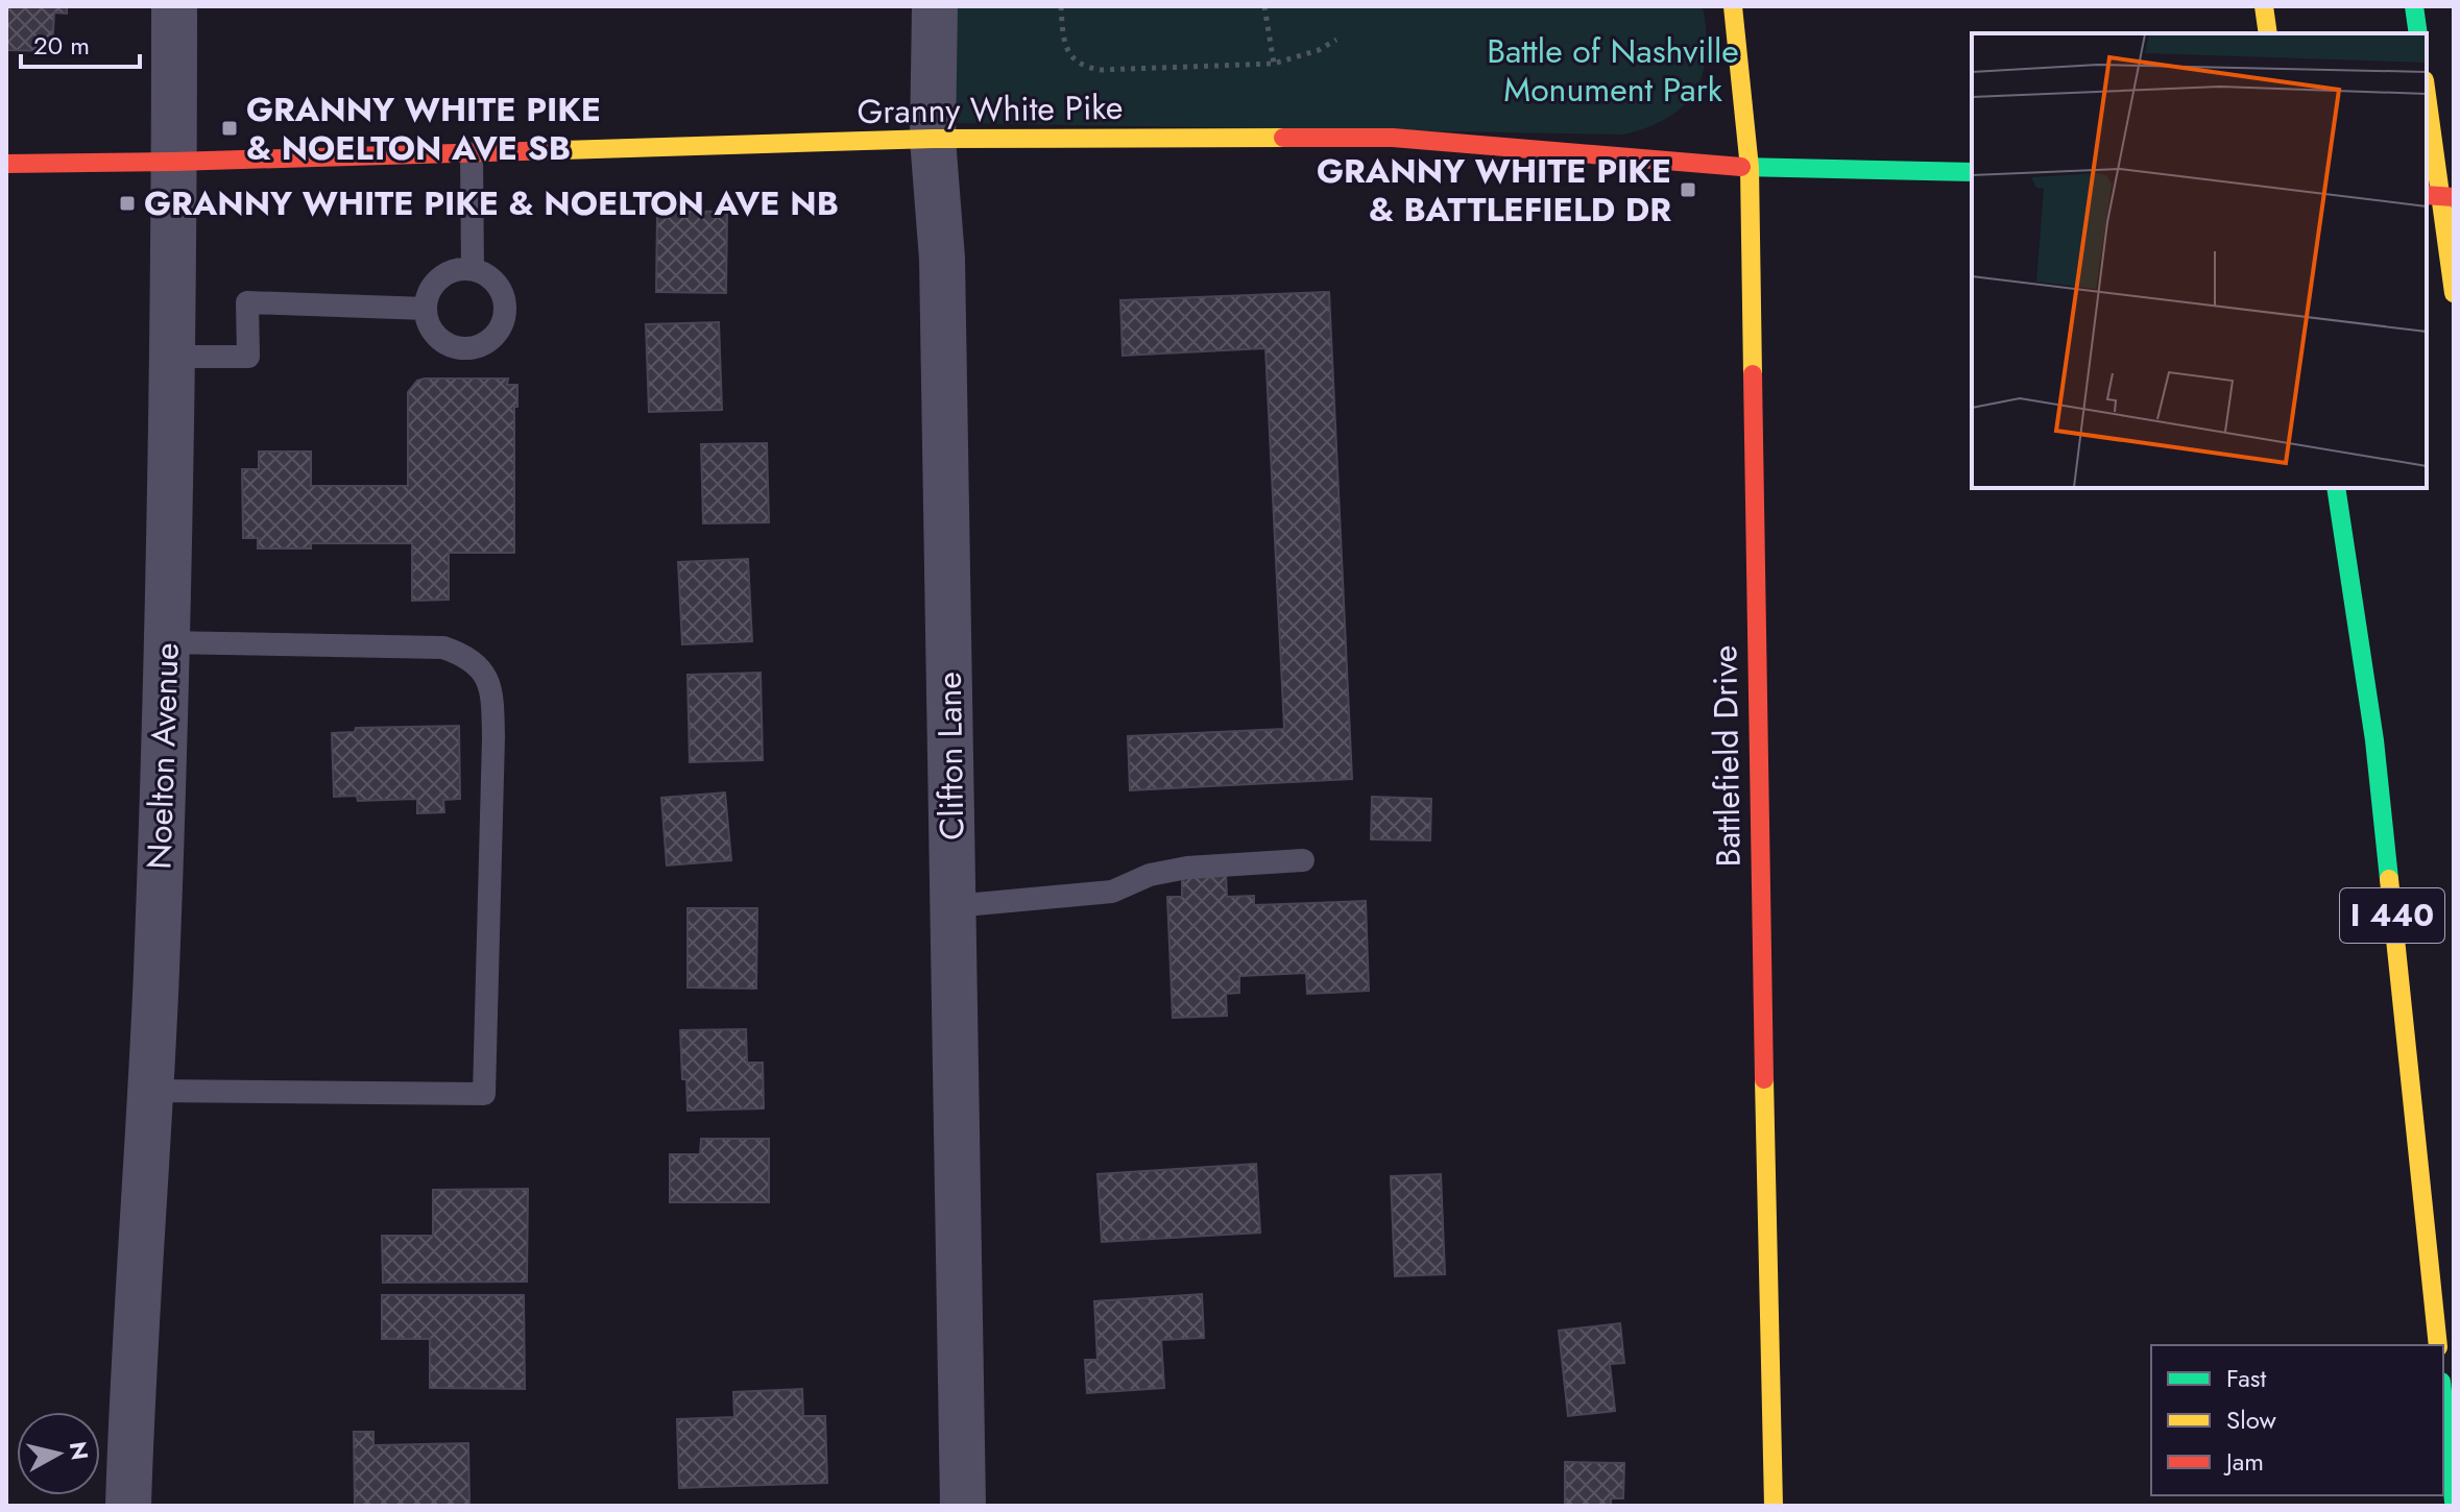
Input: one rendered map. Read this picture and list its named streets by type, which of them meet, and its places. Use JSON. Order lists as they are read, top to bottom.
{
  "streets": {
    "main road": ["Granny White Pike", "Battlefield Drive", "I 440"],
    "street": ["Noelton Avenue", "Clifton Lane"]
  },
  "crossings": [
    ["Granny White Pike", "Noelton Avenue"],
    ["Granny White Pike", "Clifton Lane"],
    ["Granny White Pike", "Battlefield Drive"]
  ],
  "parks": ["Battle of Nashville Monument Park"],
  "places": {
    "transit": ["GRANNY WHITE PIKE & NOELTON AVE SB", "GRANNY WHITE PIKE & BATTLEFIELD DR", "GRANNY WHITE PIKE & NOELTON AVE NB"]
  },
  "legend": ["Fast", "Slow", "Jam"],
  "scale_bar": "20 m",
  "north": "right"
}
